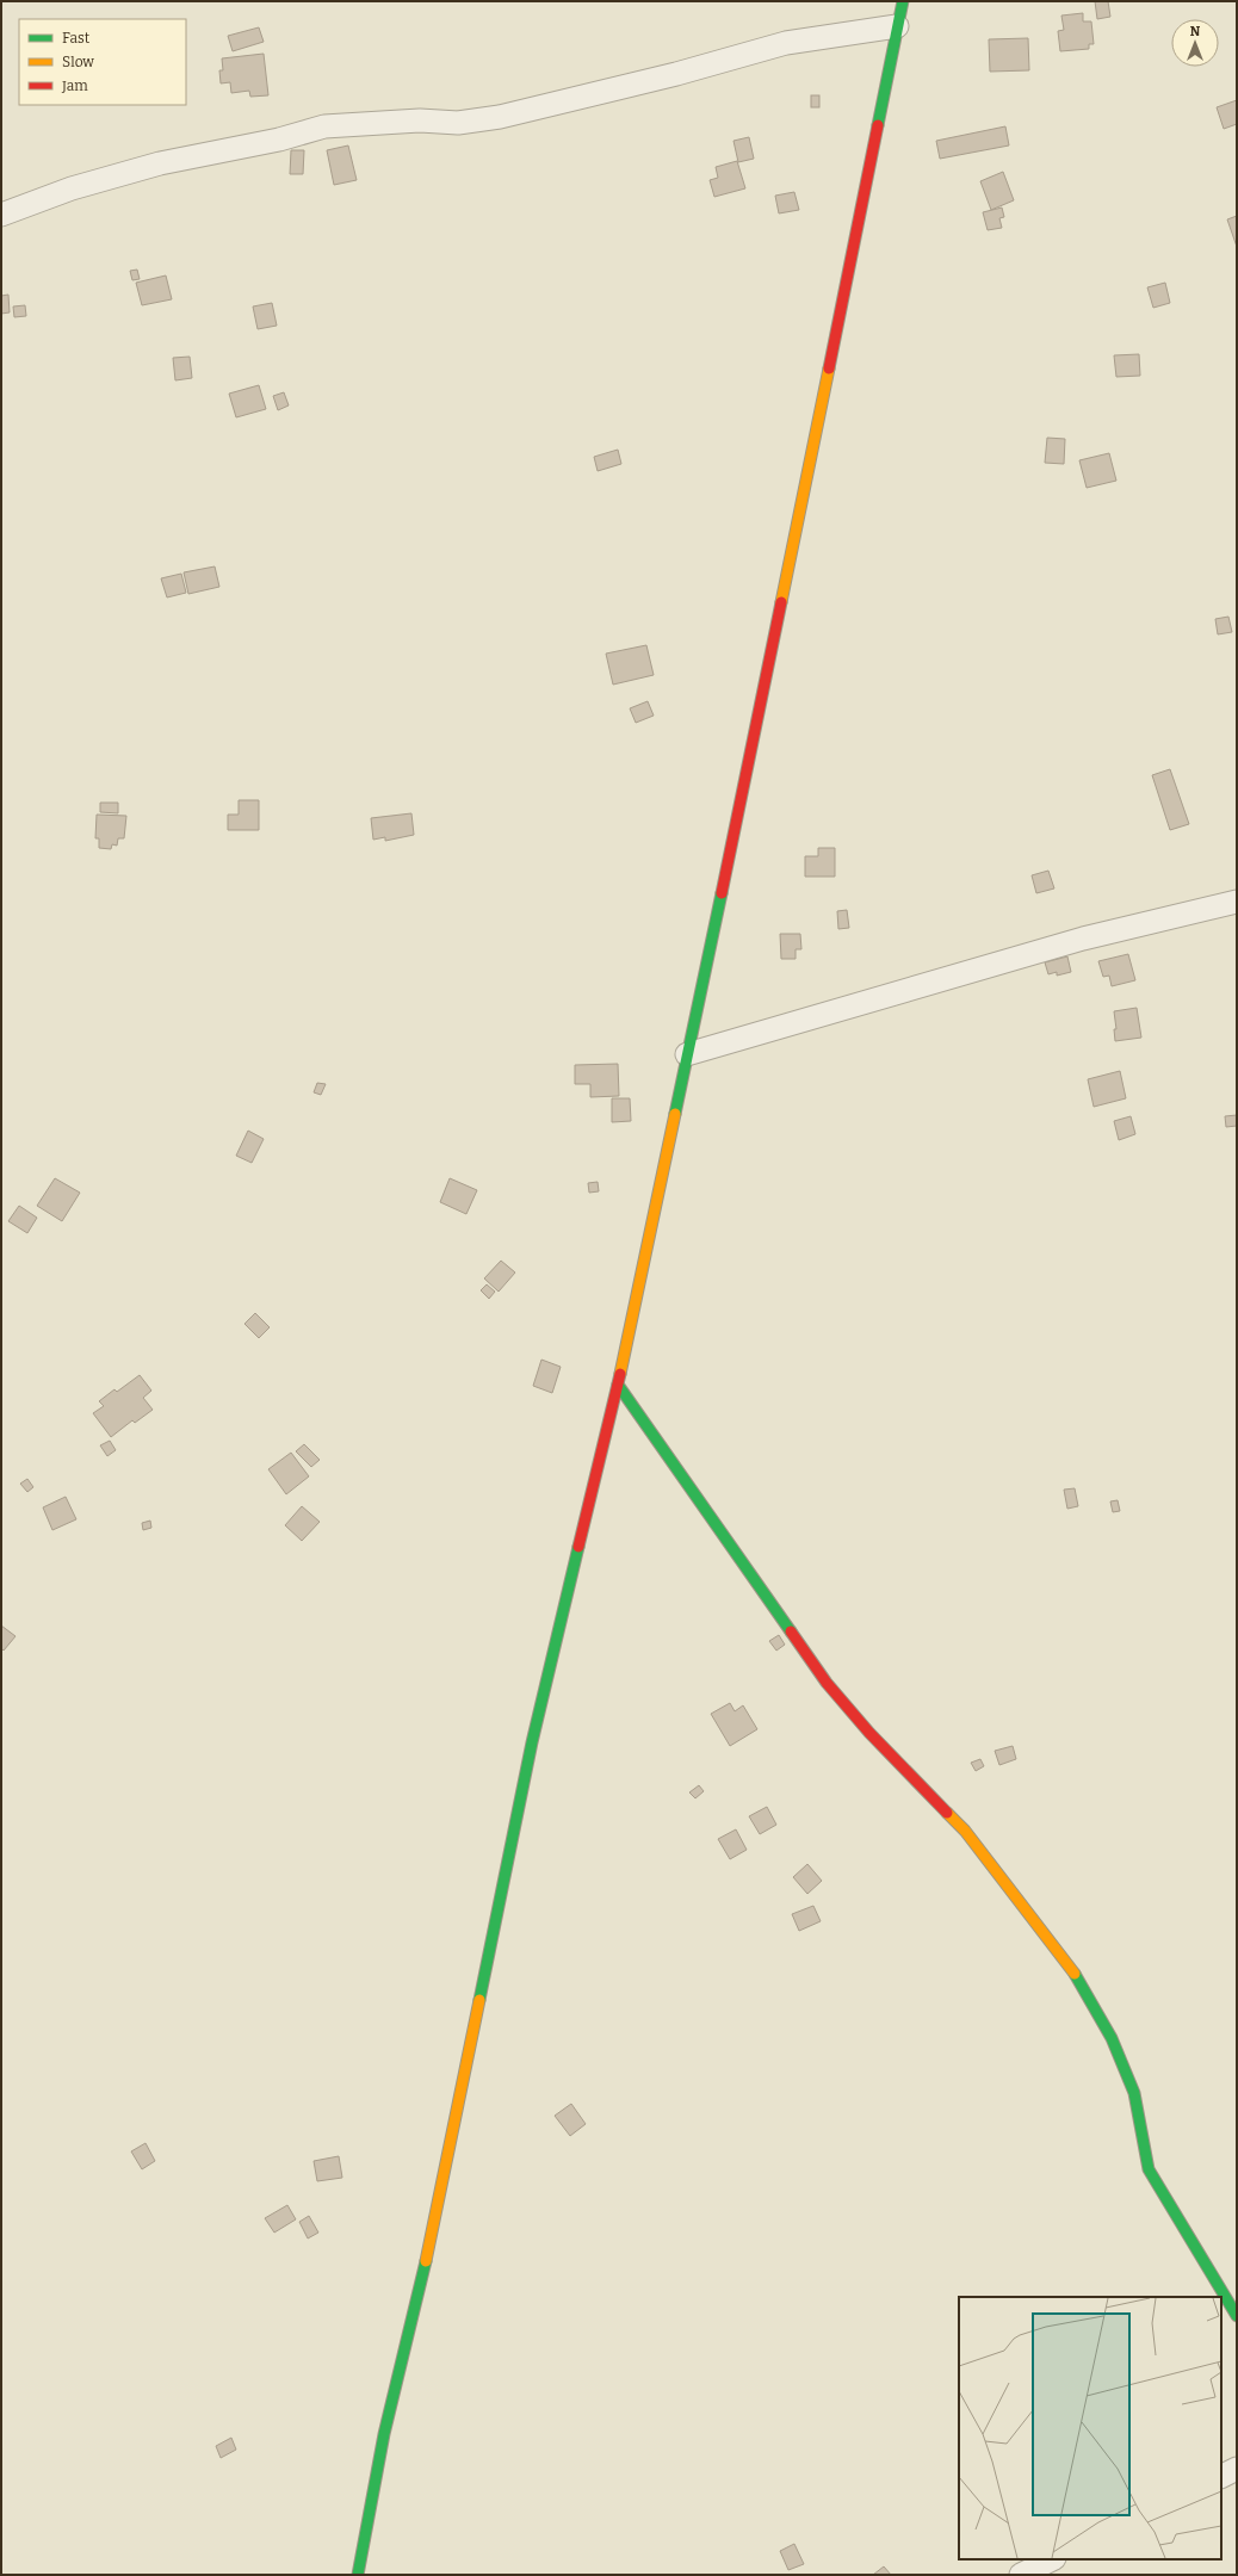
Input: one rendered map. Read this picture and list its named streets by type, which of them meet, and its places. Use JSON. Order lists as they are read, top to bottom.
{
  "legend": ["Fast", "Slow", "Jam"],
  "north": "top"
}
